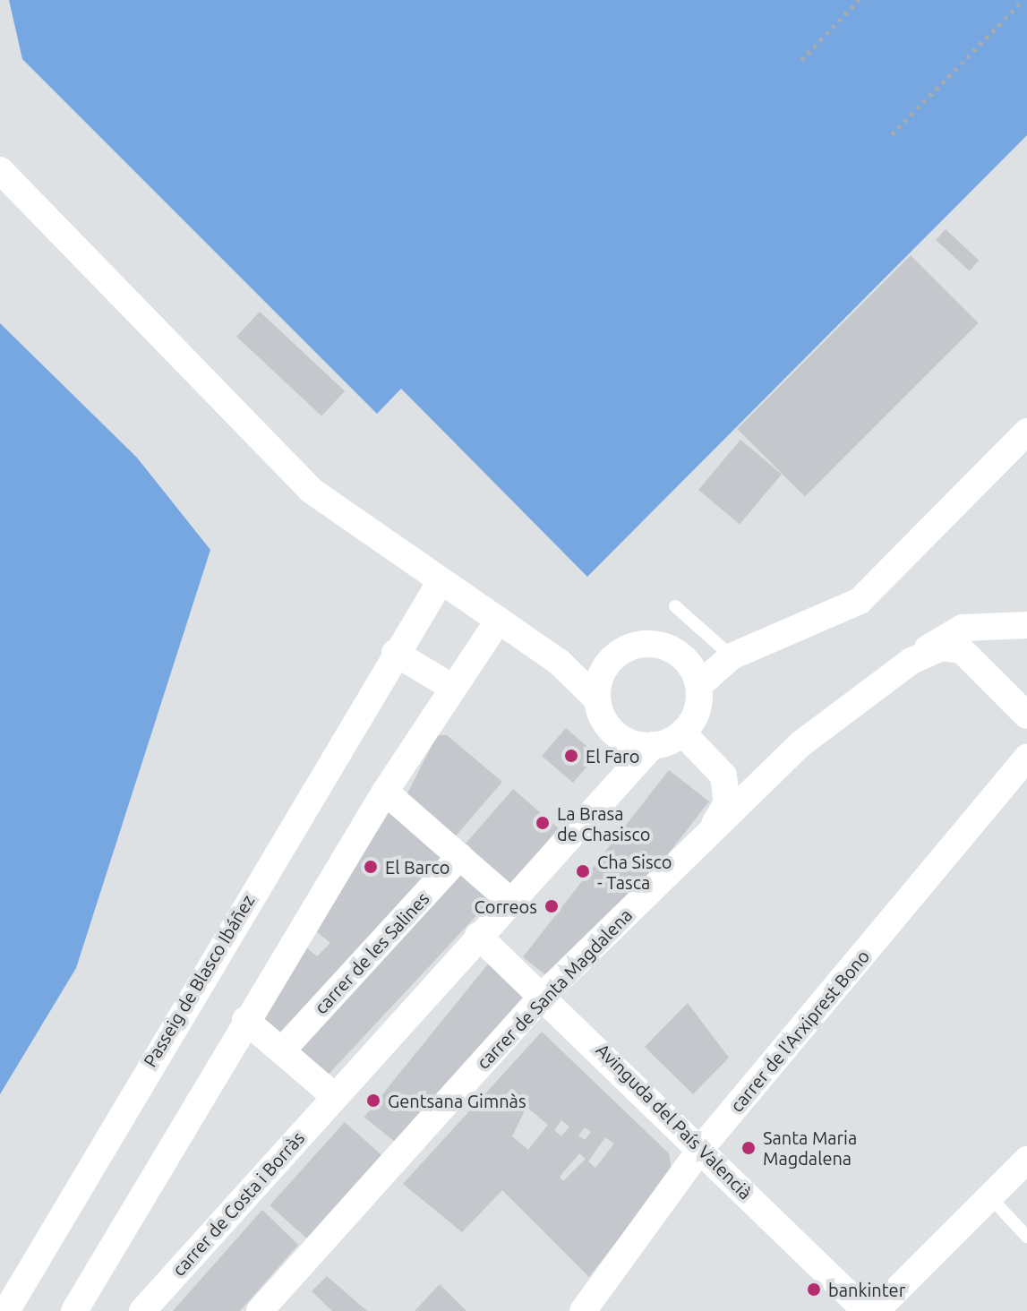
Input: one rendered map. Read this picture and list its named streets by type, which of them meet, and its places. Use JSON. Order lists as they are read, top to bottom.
{
  "streets": {
    "street": [
      "carrer de les Salines",
      "Passeig de Blasco Ibáñez",
      "carrer de Santa Magdalena",
      "carrer de l'Arxiprest Bono",
      "Avinguda del País Valencià",
      "carrer de Costa i Borràs"
    ]
  },
  "crossings": [
    ["carrer de Santa Magdalena", "Avinguda del País Valencià"],
    ["carrer de l'Arxiprest Bono", "Avinguda del País Valencià"],
    ["Avinguda del País Valencià", "carrer de Costa i Borràs"]
  ],
  "places": [
    "El Faro",
    "La Brasa de Chasisco",
    "El Barco",
    "Cha Sisco - Tasca",
    "Correos",
    "Gentsana Gimnàs",
    "Santa Maria Magdalena",
    "bankinter"
  ]
}
